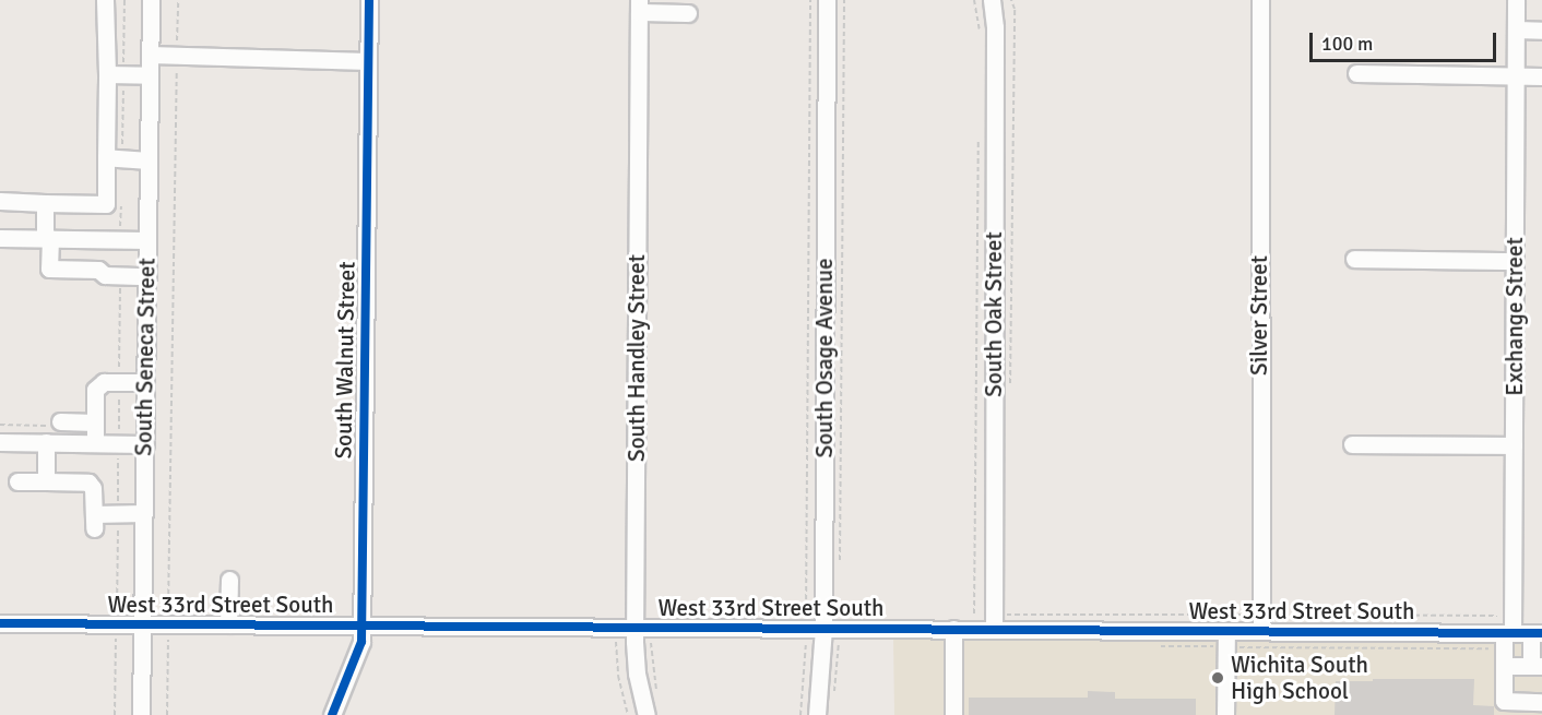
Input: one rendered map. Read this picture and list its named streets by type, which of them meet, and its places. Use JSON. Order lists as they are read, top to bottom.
{
  "streets": {
    "street": [
      "South Oak Street",
      "Silver Street",
      "Exchange Street",
      "South Seneca Street",
      "South Handley Street",
      "South Osage Avenue",
      "South Walnut Street",
      "West 33rd Street South"
    ]
  },
  "crossings": [
    ["South Oak Street", "West 33rd Street South"],
    ["Silver Street", "West 33rd Street South"],
    ["Exchange Street", "West 33rd Street South"],
    ["South Seneca Street", "West 33rd Street South"],
    ["South Handley Street", "West 33rd Street South"],
    ["South Osage Avenue", "West 33rd Street South"],
    ["South Walnut Street", "West 33rd Street South"]
  ],
  "places": ["Wichita South High School"],
  "scale_bar": "100 m"
}
